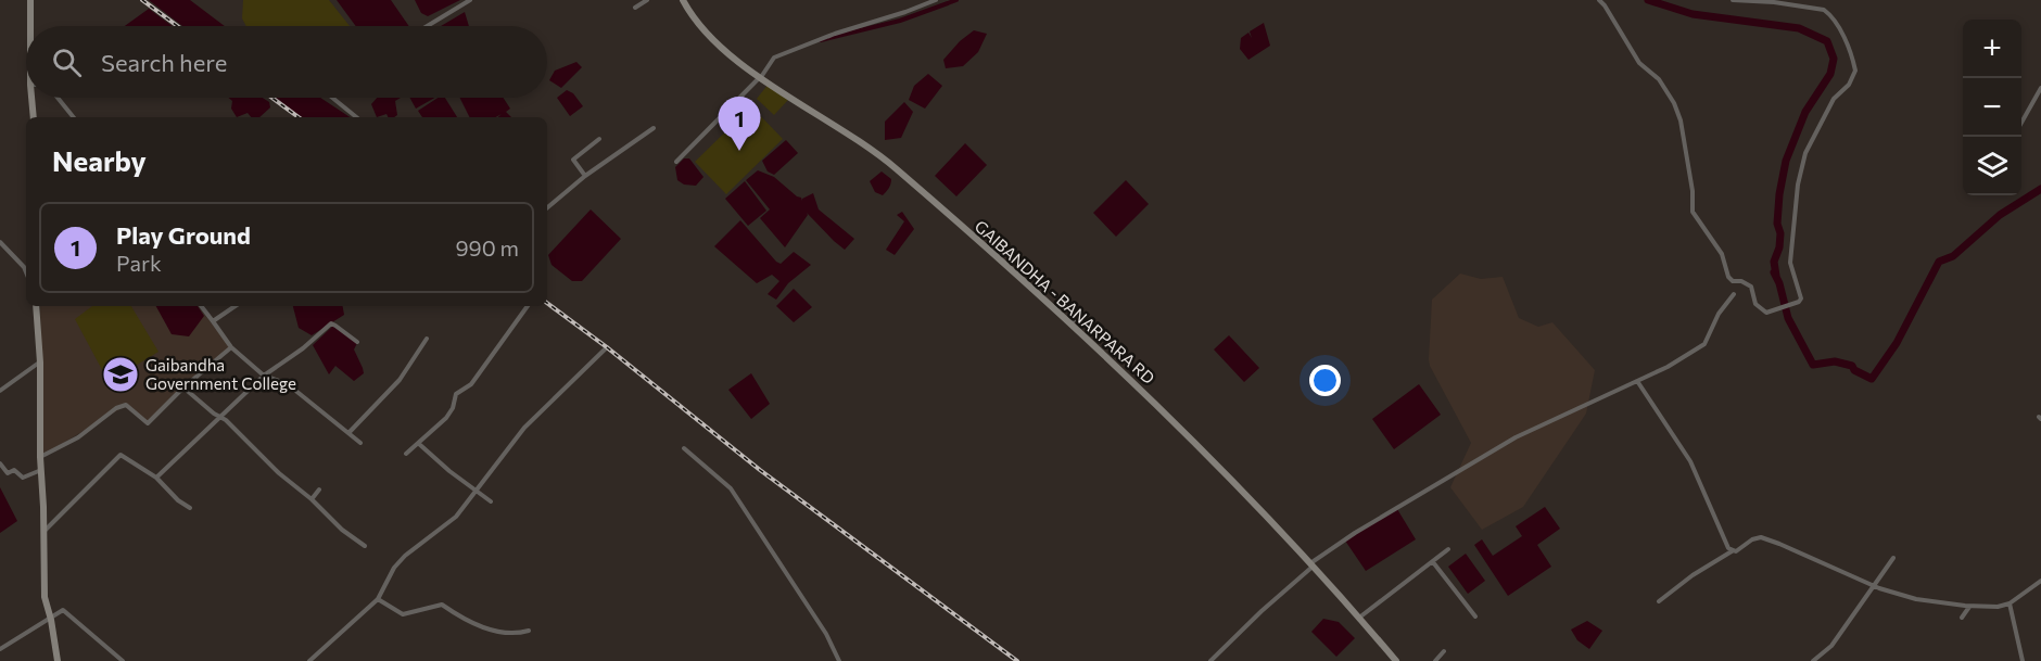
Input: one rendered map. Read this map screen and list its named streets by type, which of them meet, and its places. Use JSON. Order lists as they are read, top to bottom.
{
  "streets": {
    "main road": ["GAIBANDHA - BANARPARA RD"]
  },
  "places": {
    "school or university": ["Gaibandha Government College"]
  },
  "page": {
    "map_buttons": ["+", "−"],
    "search": "Search here",
    "pins": "1",
    "heading": "Nearby",
    "list": [
      {
        "mark": "1",
        "name": "Play Ground",
        "note": "Park",
        "value": "990 m"
      }
    ]
  }
}
